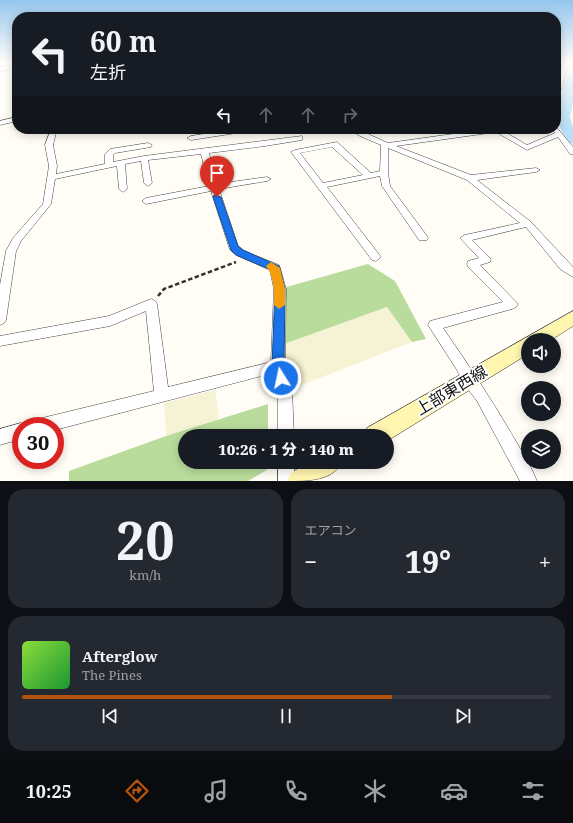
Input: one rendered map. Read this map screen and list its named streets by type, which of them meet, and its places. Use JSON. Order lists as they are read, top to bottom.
{
  "streets": {
    "street": ["上部東西線"]
  },
  "page": {
    "turn": ["60 m", "左折"],
    "limit": "30",
    "trip": "10:26 · 1 分 · 140 m",
    "tile": [
      ["20", "km/h"],
      "エアコン"
    ],
    "heat": ["−", "19°", "+"],
    "song": ["Afterglow", "The Pines"],
    "tabs": "10:25"
  }
}
